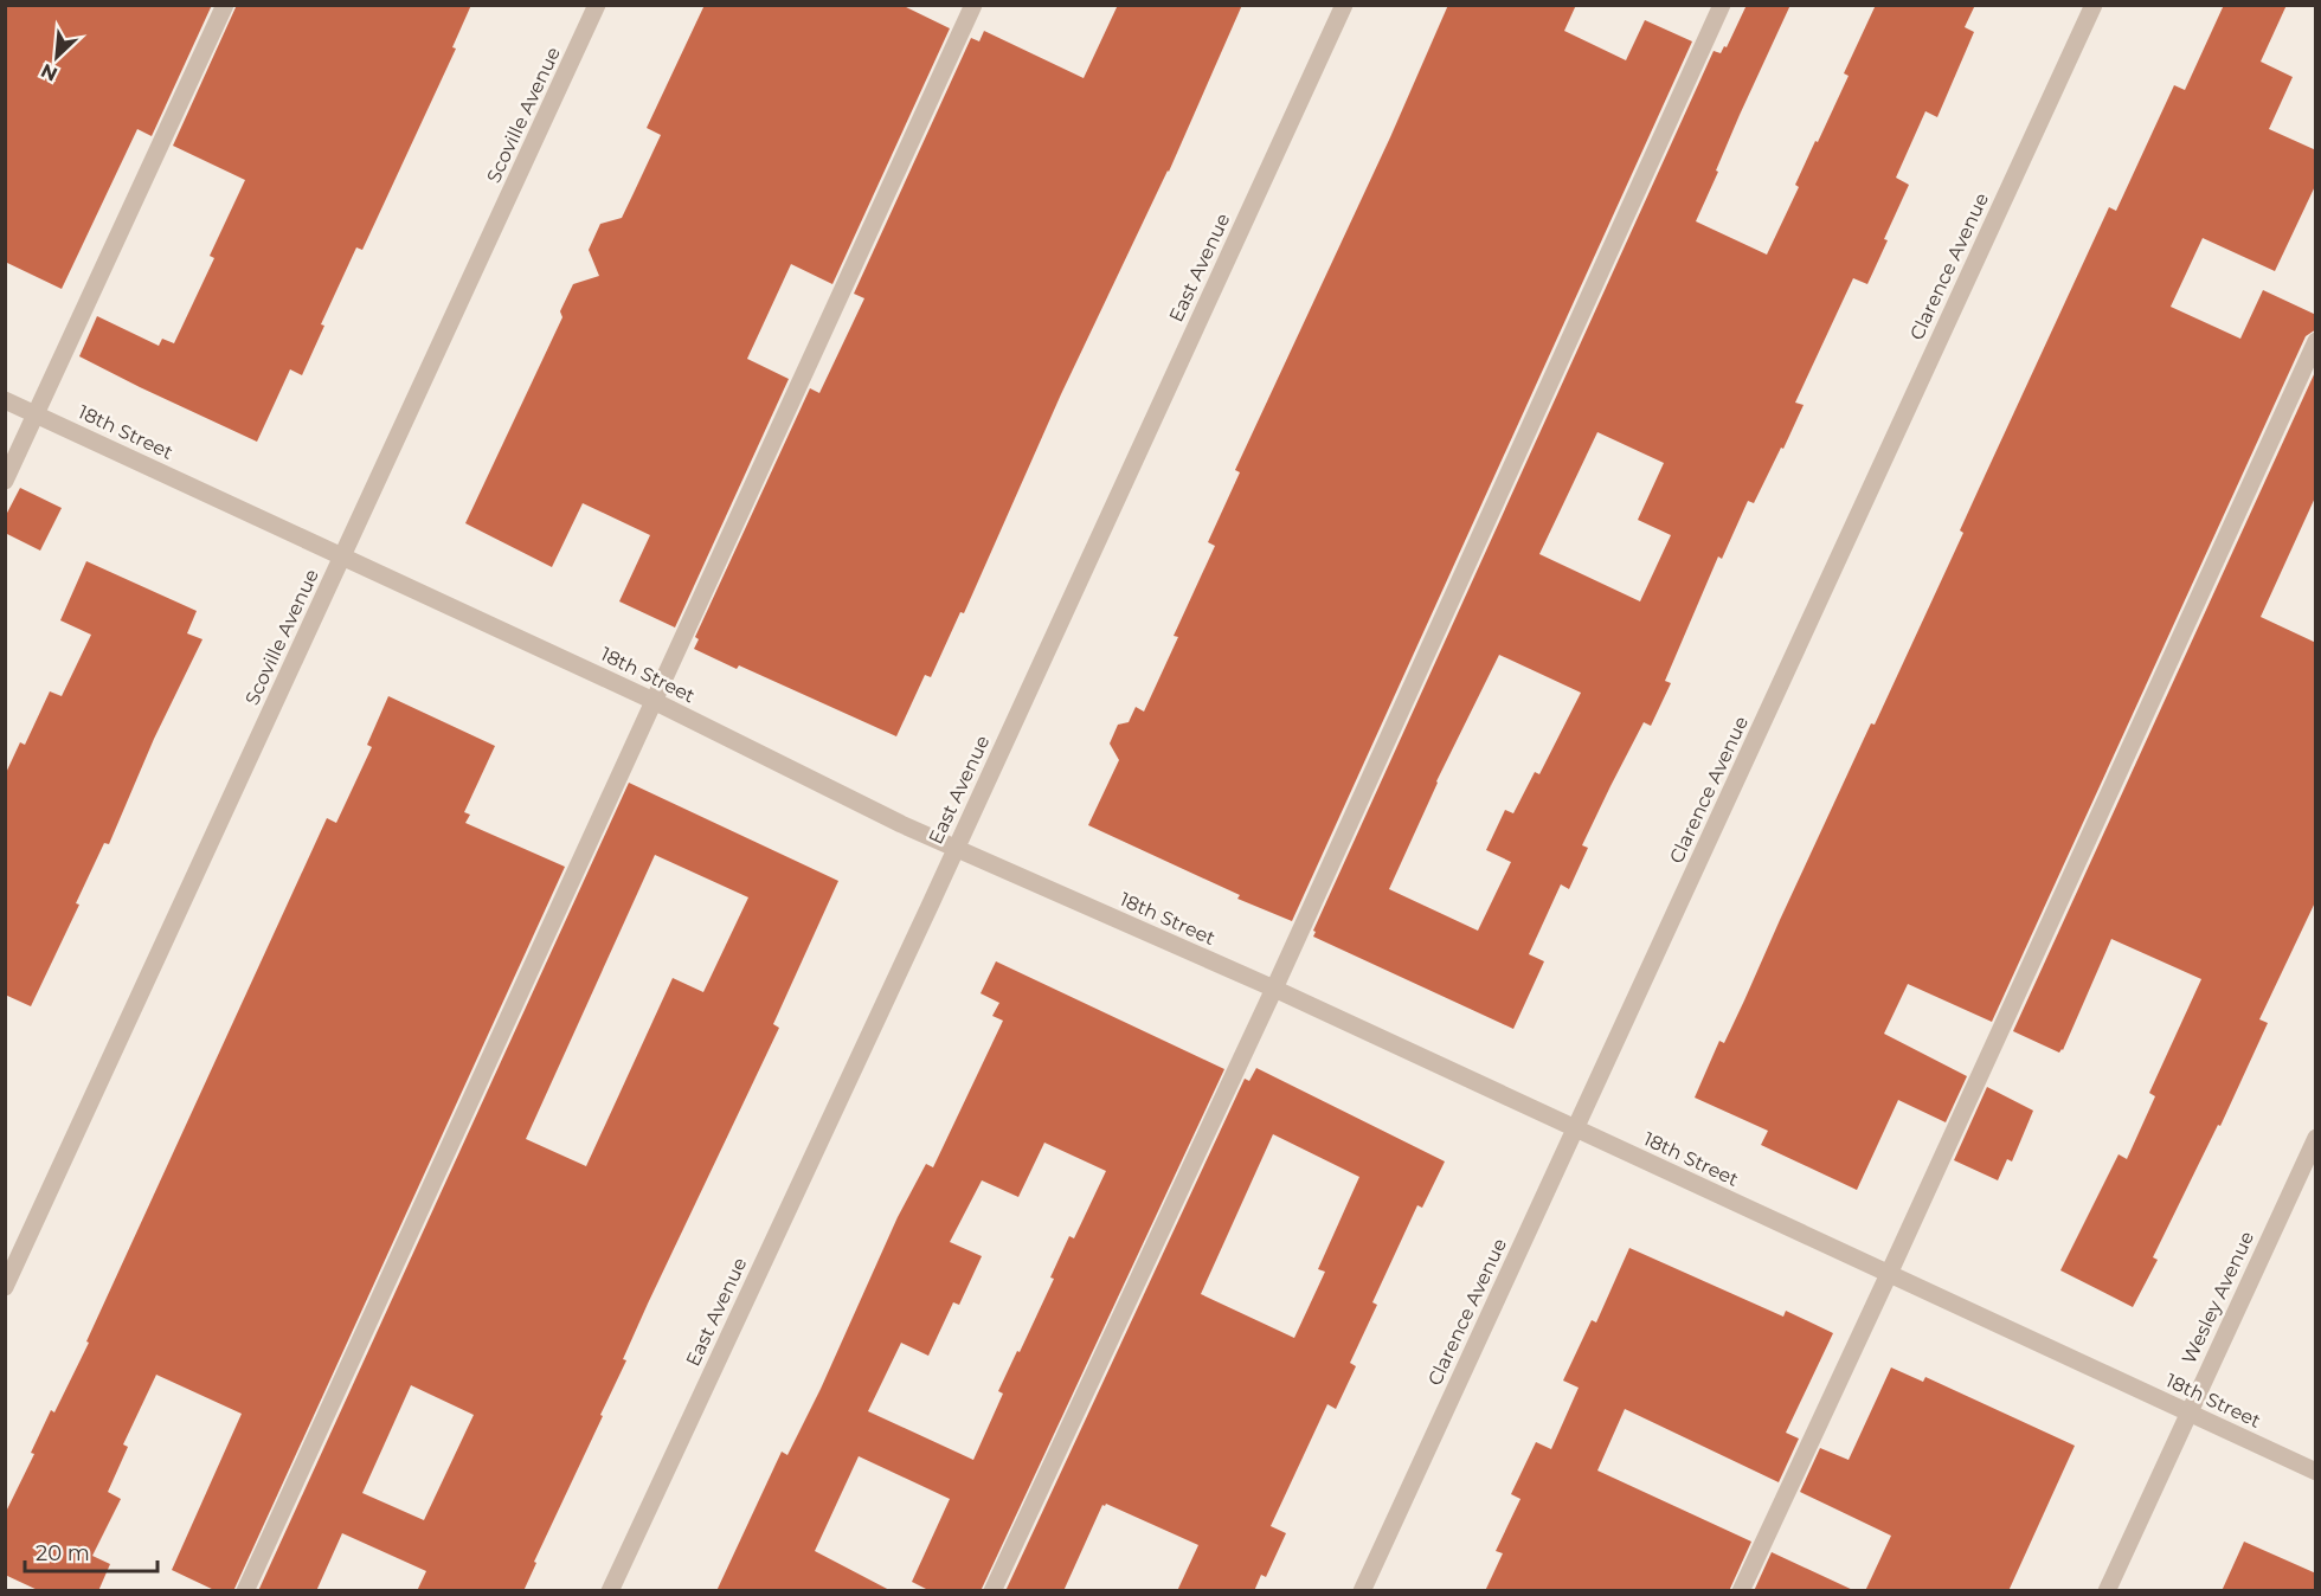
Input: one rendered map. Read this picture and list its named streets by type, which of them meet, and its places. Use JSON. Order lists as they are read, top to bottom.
{
  "streets": {
    "street": [
      "Scoville Avenue",
      "Clarence Avenue",
      "East Avenue",
      "18th Street",
      "Wesley Avenue"
    ]
  },
  "crossings": [
    ["Scoville Avenue", "18th Street"],
    ["Clarence Avenue", "18th Street"],
    ["East Avenue", "18th Street"],
    ["18th Street", "Wesley Avenue"]
  ],
  "scale_bar": "20 m",
  "north": "bottom left"
}
